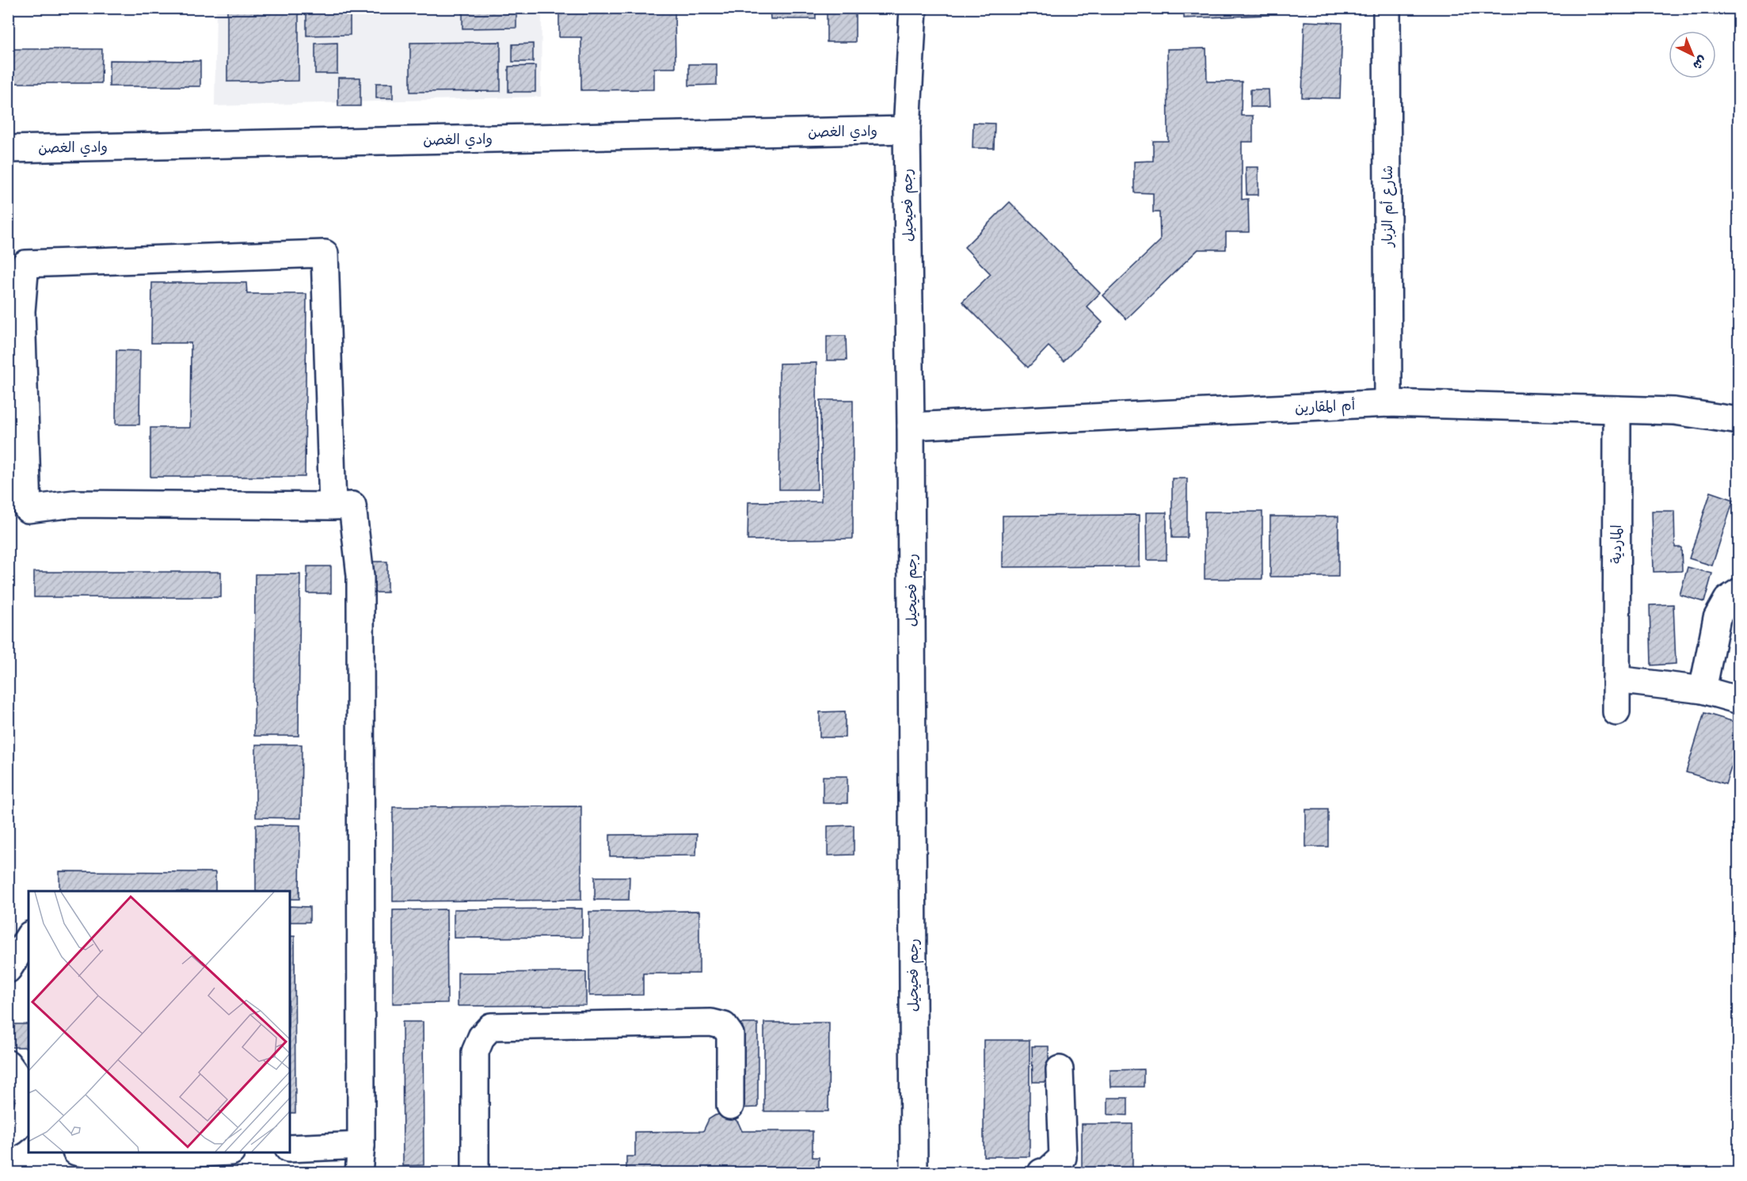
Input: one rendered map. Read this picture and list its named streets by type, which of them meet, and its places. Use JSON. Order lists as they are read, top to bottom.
{
  "streets": {
    "street": [
      "وادي الغصن",
      "رجم فحيحيل",
      "شارع أم الزبار",
      "أم المقارين",
      "الماردية"
    ]
  },
  "crossings": [
    ["وادي الغصن", "رجم فحيحيل"],
    ["رجم فحيحيل", "أم المقارين"],
    ["شارع أم الزبار", "أم المقارين"],
    ["أم المقارين", "الماردية"]
  ],
  "north": "bottom right"
}
